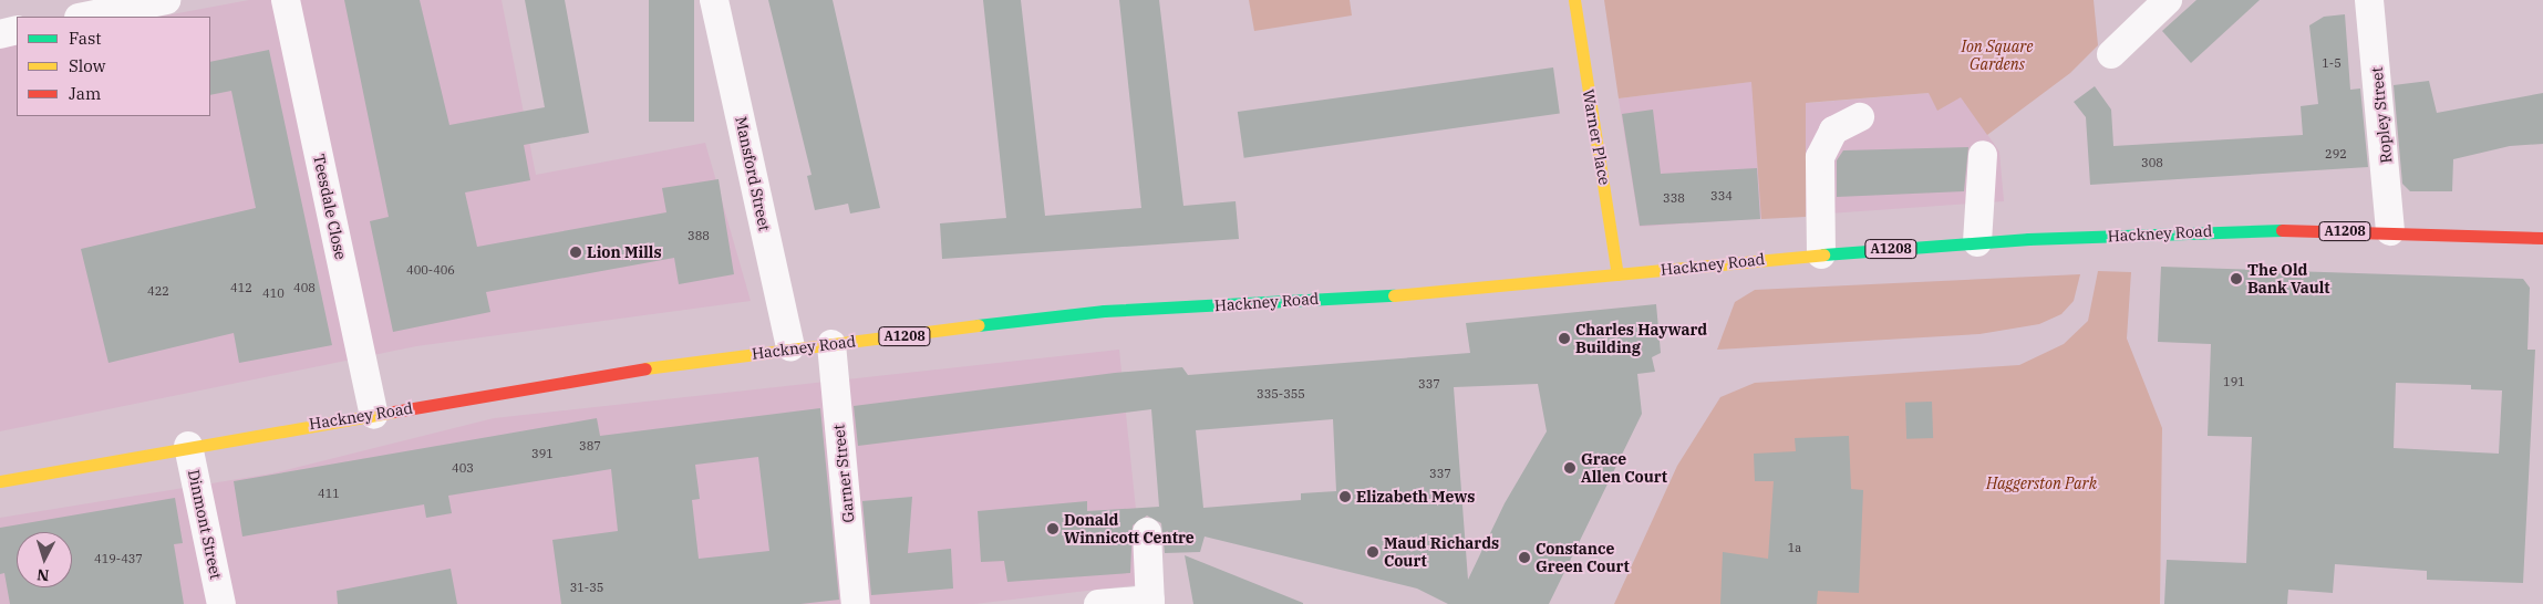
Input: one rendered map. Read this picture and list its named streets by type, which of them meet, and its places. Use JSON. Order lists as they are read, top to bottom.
{
  "streets": {
    "main road": ["Warner Place", "A1208", "Hackney Road"],
    "street": [
      "Ropley Street",
      "Mansford Street",
      "Teesdale Close",
      "Garner Street",
      "Dinmont Street"
    ]
  },
  "crossings": [
    ["Ropley Street", "Hackney Road"],
    ["Warner Place", "Hackney Road"],
    ["Mansford Street", "Hackney Road"],
    ["Teesdale Close", "Hackney Road"],
    ["Hackney Road", "Garner Street"],
    ["Hackney Road", "Dinmont Street"]
  ],
  "parks": ["Ion Square Gardens", "Haggerston Park"],
  "places": [
    "Lion Mills",
    "The Old Bank Vault",
    "Charles Hayward Building",
    "Grace Allen Court",
    "Elizabeth Mews",
    "Donald Winnicott Centre",
    "Maud Richards Court",
    "Constance Green Court"
  ],
  "house_numbers": [
    "1-5",
    "292",
    "308",
    "334",
    "338",
    "388",
    "400-406",
    "412",
    "408",
    "422",
    "410",
    "191",
    "337",
    "335-355",
    "387",
    "391",
    "403",
    "337",
    "411",
    "1a",
    "419-437",
    "31-35"
  ],
  "legend": ["Fast", "Slow", "Jam"],
  "north": "bottom"
}
